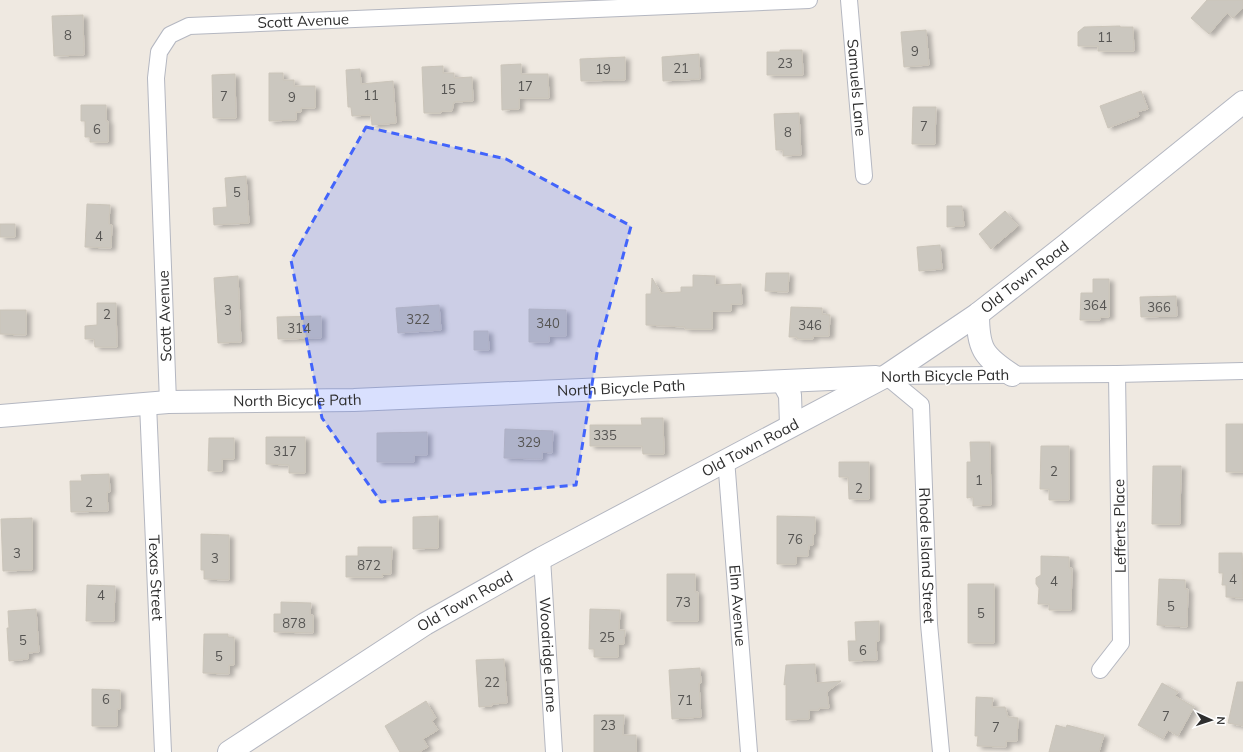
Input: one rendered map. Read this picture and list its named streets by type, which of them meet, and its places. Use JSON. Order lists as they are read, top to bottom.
{
  "streets": {
    "main road": ["Old Town Road", "North Bicycle Path"],
    "street": [
      "Scott Avenue",
      "Samuels Lane",
      "Lefferts Place",
      "Rhode Island Street",
      "Texas Street",
      "Elm Avenue",
      "Woodridge Lane"
    ]
  },
  "crossings": [
    ["Scott Avenue", "North Bicycle Path"],
    ["Scott Avenue", "Texas Street"],
    ["Old Town Road", "North Bicycle Path"],
    ["Old Town Road", "Rhode Island Street"],
    ["Old Town Road", "Elm Avenue"],
    ["Old Town Road", "Woodridge Lane"],
    ["North Bicycle Path", "Lefferts Place"],
    ["North Bicycle Path", "Rhode Island Street"],
    ["North Bicycle Path", "Texas Street"]
  ],
  "house_numbers": [
    "8",
    "11",
    "9",
    "23",
    "21",
    "19",
    "17",
    "15",
    "11",
    "7",
    "9",
    "7",
    "6",
    "8",
    "5",
    "4",
    "364",
    "366",
    "3",
    "2",
    "322",
    "340",
    "346",
    "314",
    "335",
    "329",
    "317",
    "2",
    "1",
    "2",
    "2",
    "76",
    "3",
    "3",
    "872",
    "4",
    "4",
    "4",
    "73",
    "5",
    "5",
    "878",
    "25",
    "5",
    "6",
    "5",
    "22",
    "6",
    "71",
    "7",
    "23",
    "7"
  ],
  "north": "right"
}
